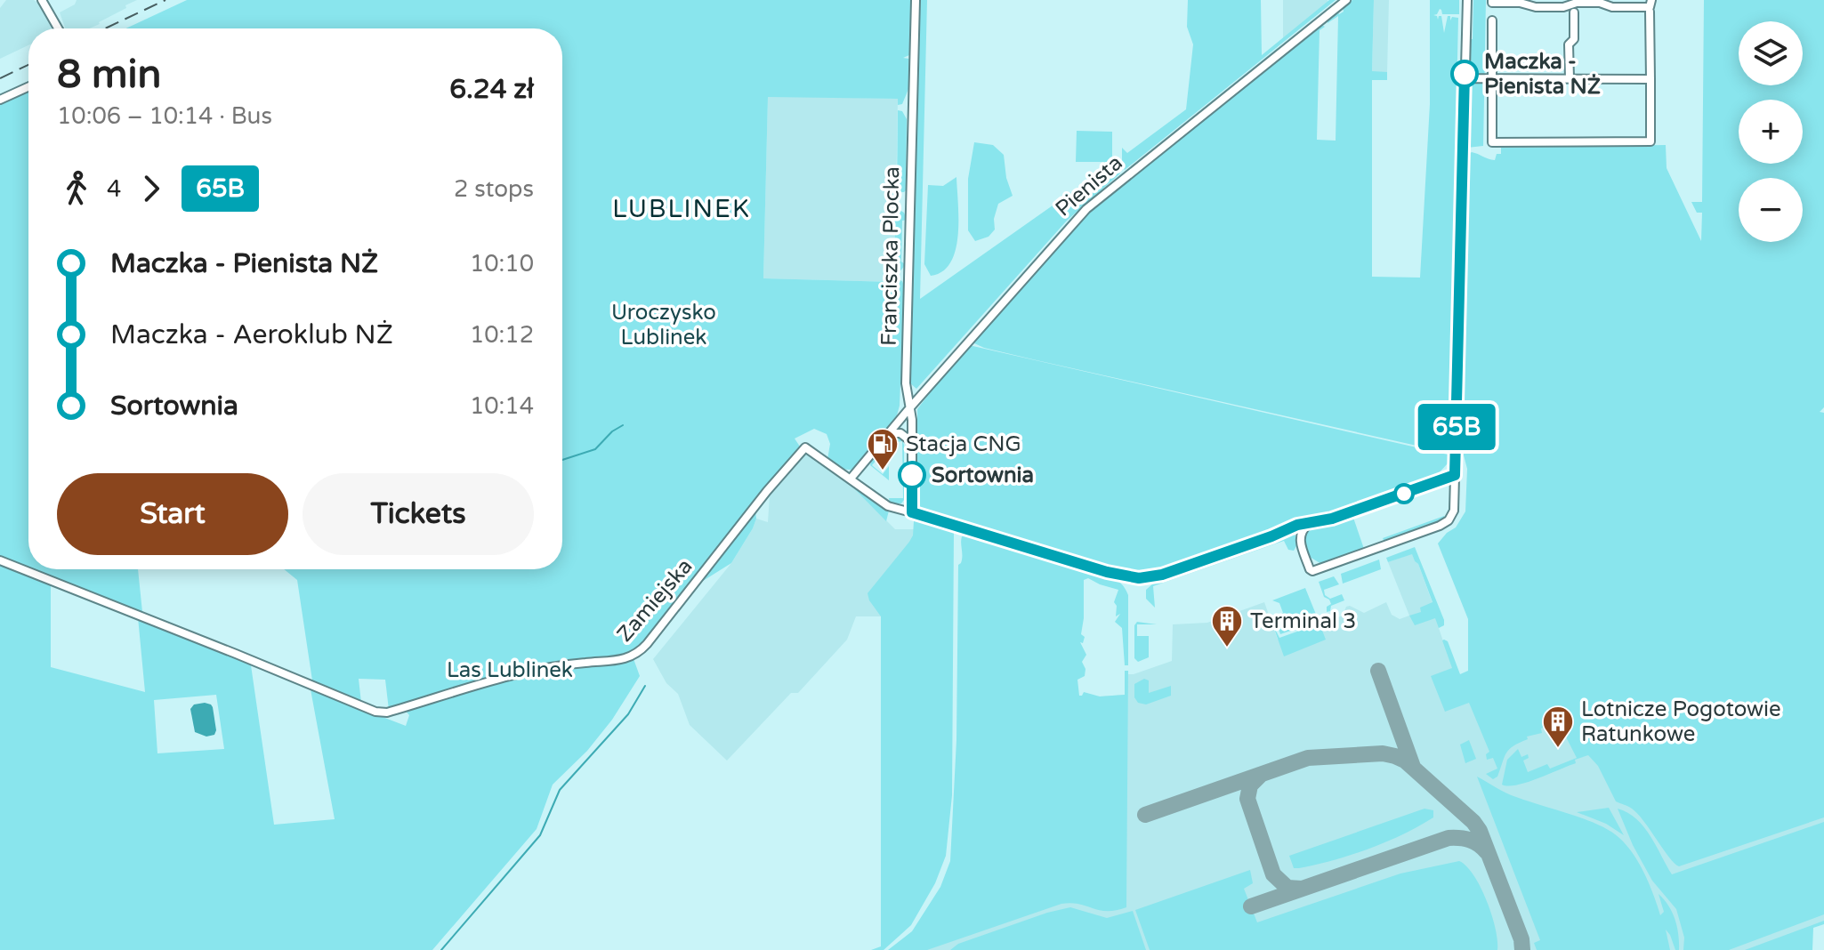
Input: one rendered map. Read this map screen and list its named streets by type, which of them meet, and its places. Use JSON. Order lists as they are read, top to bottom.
{
  "streets": {
    "street": ["Pienista", "Franciszka Plocka", "Zamiejska"]
  },
  "crossings": [
    ["Pienista", "Franciszka Plocka"],
    ["Pienista", "Zamiejska"],
    ["Franciszka Plocka", "Zamiejska"]
  ],
  "districts": ["LUBLINEK"],
  "parks": ["Uroczysko Lublinek", "Las Lublinek"],
  "places": {
    "other": ["Maczka - Pienista NŻ", "Sortownia"],
    "fuel station": ["Stacja CNG"],
    "building": ["Terminal 3", "Lotnicze Pogotowie Ratunkowe"]
  },
  "lines": ["bus line 65B"],
  "page": {
    "on_map": "65B",
    "map_buttons": ["+", "−"],
    "heading": ["8 min", "10:06 – 10:14 · Bus", "6.24 zł"],
    "legs": ["4", "65B", "2 stops"],
    "list": [
      {
        "name": "Maczka - Pienista NŻ",
        "value": "10:10"
      },
      {
        "name": "Maczka - Aeroklub NŻ",
        "value": "10:12"
      },
      {
        "name": "Sortownia",
        "value": "10:14"
      }
    ],
    "buttons": ["Start", "Tickets"]
  }
}
